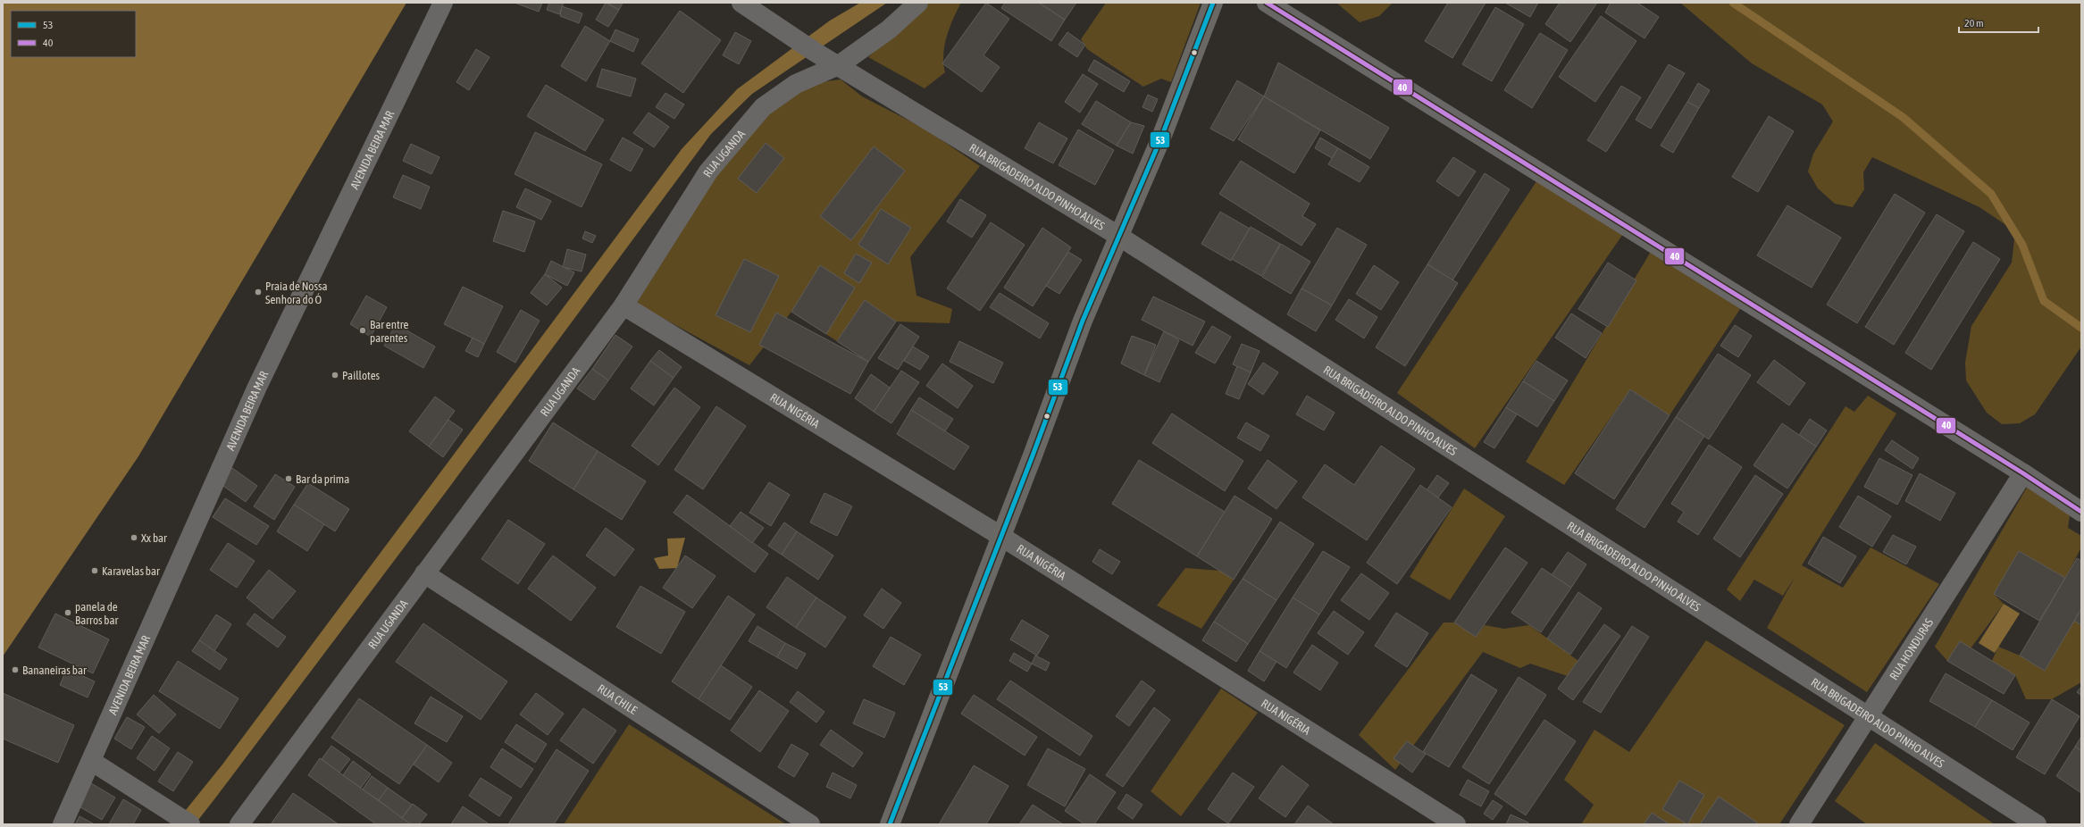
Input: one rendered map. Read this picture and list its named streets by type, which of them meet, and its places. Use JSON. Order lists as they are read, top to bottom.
{
  "streets": {
    "street": [
      "AVENIDA BEIRA MAR",
      "RUA UGANDA",
      "RUA BRIGADEIRO ALDO PINHO ALVES",
      "RUA NIGÉRIA",
      "RUA HONDURAS",
      "RUA CHILE"
    ]
  },
  "crossings": [
    ["RUA UGANDA", "RUA BRIGADEIRO ALDO PINHO ALVES"],
    ["RUA UGANDA", "RUA NIGÉRIA"],
    ["RUA UGANDA", "RUA CHILE"],
    ["RUA BRIGADEIRO ALDO PINHO ALVES", "RUA HONDURAS"]
  ],
  "places": [
    "Praia de Nossa Senhora do Ó",
    "Bar entre parentes",
    "Paillotes",
    "Bar da prima",
    "Xx bar",
    "Karavelas bar",
    "panela de Barros bar",
    "Bananeiras bar"
  ],
  "lines": ["transit line 53", "transit line 40"],
  "legend": ["53", "40"],
  "scale_bar": "20 m"
}
